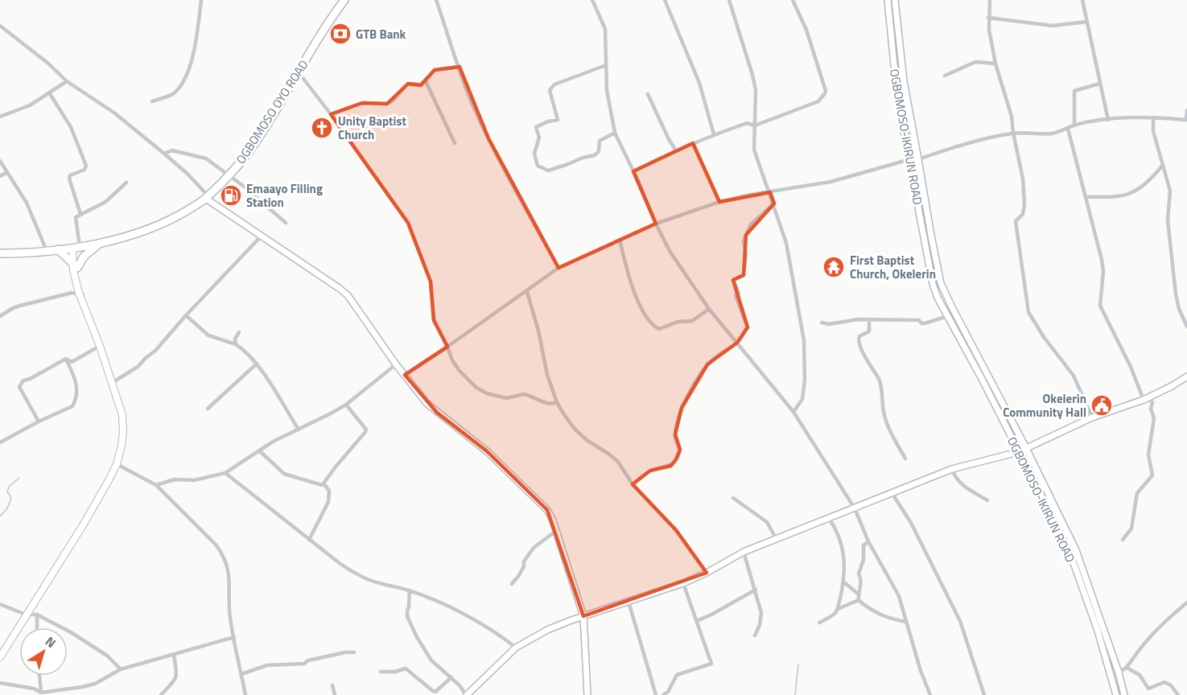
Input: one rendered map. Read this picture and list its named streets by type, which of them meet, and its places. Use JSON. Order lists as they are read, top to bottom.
{
  "streets": {
    "highway": ["OGBOMOSO OYO ROAD"],
    "main road": ["OGBOMOSO-IKIRUN ROAD"]
  },
  "places": {
    "bank": ["GTB Bank"],
    "church": ["Unity Baptist Church"],
    "fuel station": ["Emaayo Filling Station"],
    "temple": ["First Baptist Church, Okelerin"],
    "public building": ["Okelerin Community Hall"]
  },
  "north": "top right"
}
